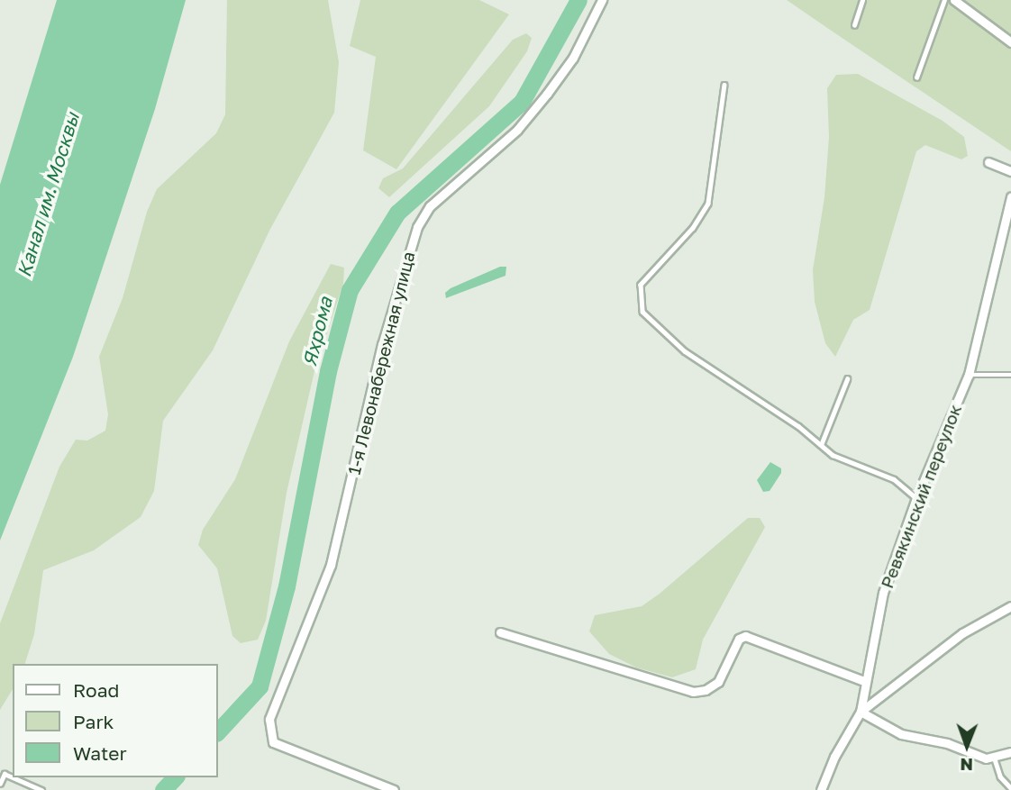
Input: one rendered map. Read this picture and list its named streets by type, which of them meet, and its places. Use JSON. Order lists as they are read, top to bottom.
{
  "streets": {
    "street": ["1-я Левонабережная улица", "Ревякинский переулок"]
  },
  "water": ["Канал им. Москвы", "Яхрома"],
  "legend": ["Road", "Park", "Water"],
  "north": "bottom"
}
